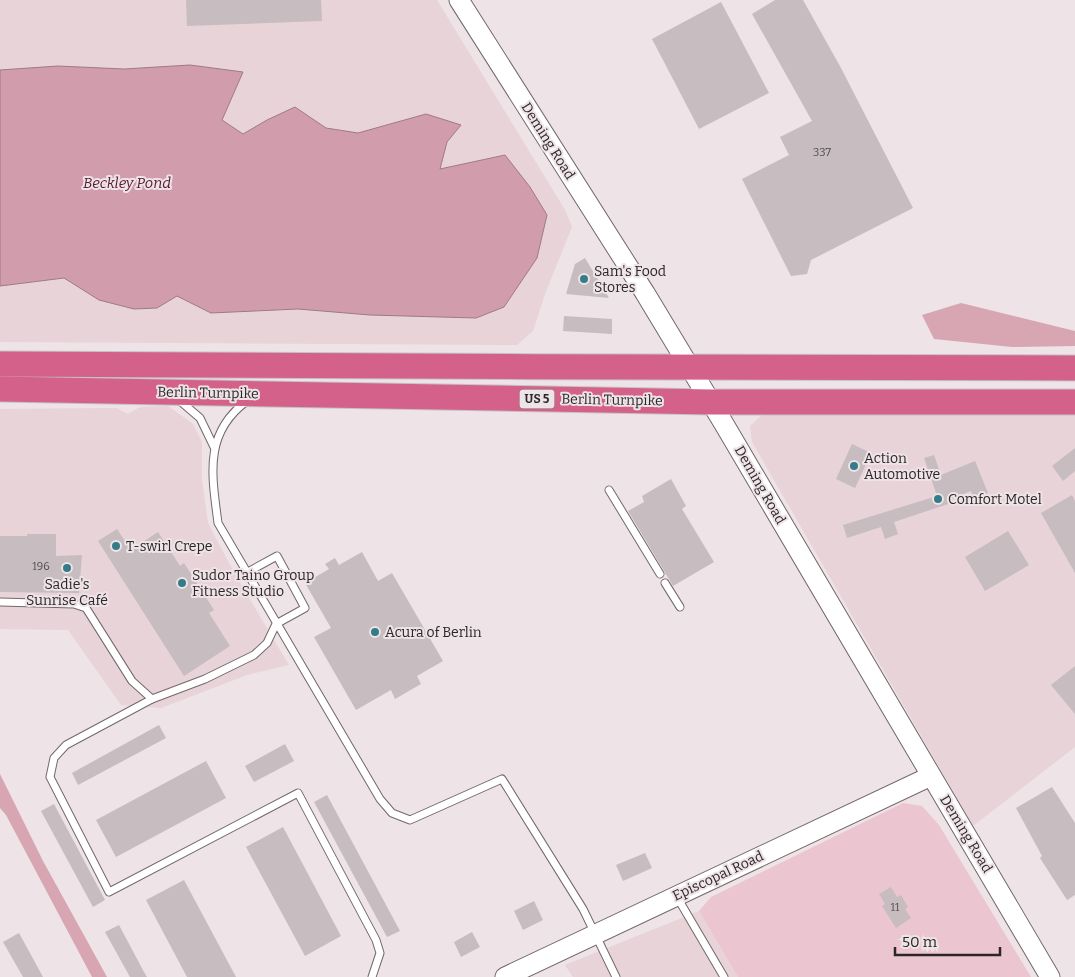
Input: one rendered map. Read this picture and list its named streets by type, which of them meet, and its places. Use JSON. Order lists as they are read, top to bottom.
{
  "streets": {
    "highway": ["Berlin Turnpike", "US 5"],
    "street": ["Deming Road", "Episcopal Road"]
  },
  "crossings": [
    ["Deming Road", "Berlin Turnpike"],
    ["Deming Road", "Episcopal Road"]
  ],
  "water": ["Beckley Pond"],
  "places": [
    "Sam's Food Stores",
    "Action Automotive",
    "Comfort Motel",
    "T-swirl Crepe",
    "Sadie's Sunrise Café",
    "Sudor Taino Group Fitness Studio",
    "Acura of Berlin"
  ],
  "house_numbers": ["337", "196", "11"],
  "scale_bar": "50 m"
}
